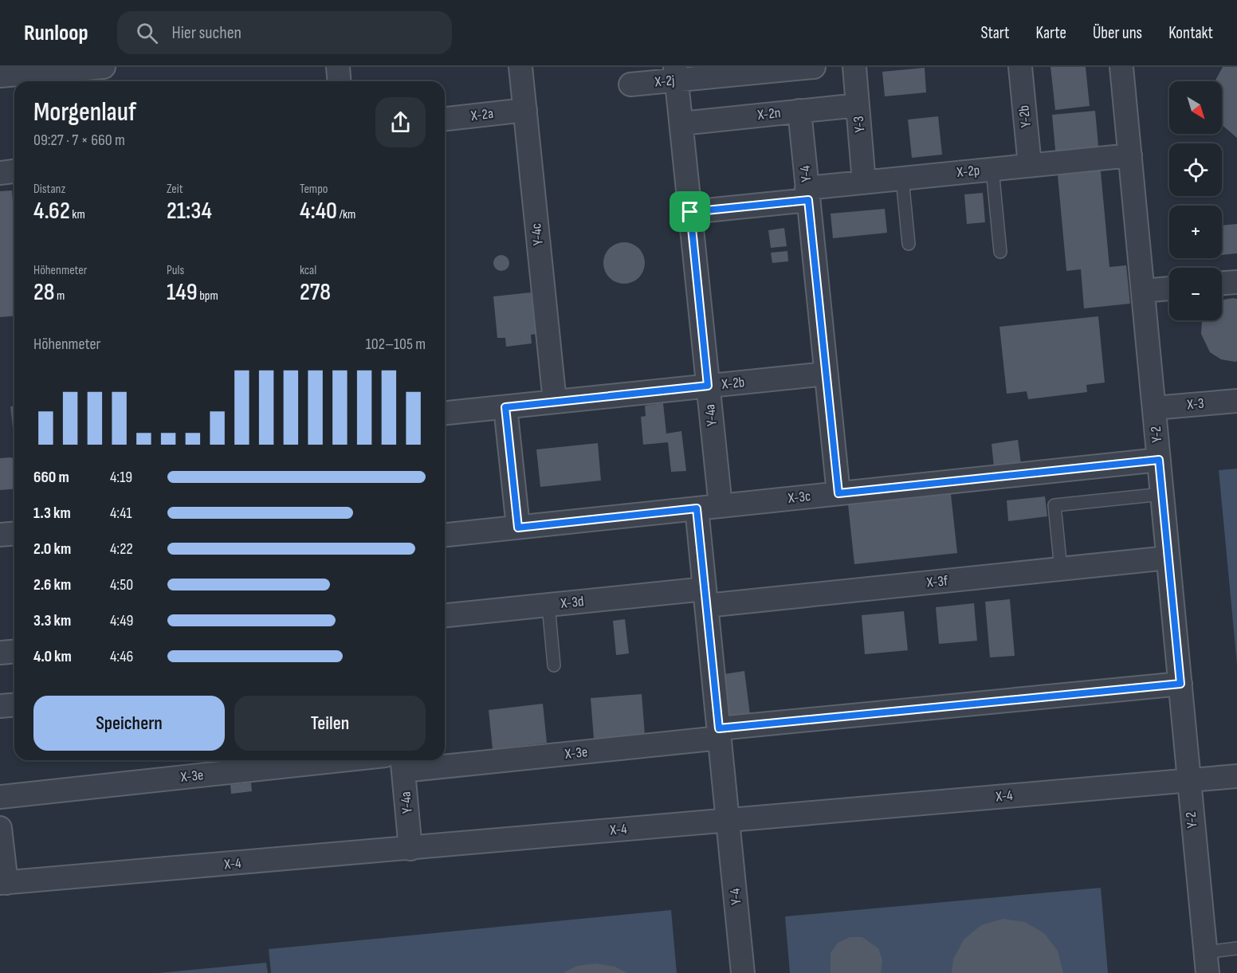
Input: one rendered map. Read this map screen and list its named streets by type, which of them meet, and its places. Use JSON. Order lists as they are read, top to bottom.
{
  "streets": {
    "street": [
      "X-2j",
      "X-2n",
      "X-2a",
      "Y-2b",
      "Y-3",
      "X-2p",
      "Y-4",
      "Y-4c",
      "X-2b",
      "X-3",
      "Y-4a",
      "Y-2",
      "X-3c",
      "X-3f",
      "X-3d",
      "X-3e",
      "X-4"
    ]
  },
  "crossings": [
    ["X-2j", "Y-4a"],
    ["X-2n", "Y-3"],
    ["X-2n", "Y-4"],
    ["X-2n", "Y-4a"],
    ["X-2a", "Y-4c"],
    ["Y-2b", "X-2p"],
    ["Y-3", "X-2p"],
    ["X-2p", "Y-4"],
    ["X-2p", "Y-4a"],
    ["X-2p", "Y-2"],
    ["Y-4", "X-2b"],
    ["Y-4", "X-3c"],
    ["Y-4", "X-4"],
    ["Y-4c", "X-2b"],
    ["X-2b", "Y-4a"],
    ["X-3", "Y-2"],
    ["Y-4a", "X-3c"],
    ["Y-4a", "X-3e"],
    ["Y-4a", "X-4"],
    ["Y-2", "X-3c"],
    ["Y-2", "X-3f"],
    ["Y-2", "X-3e"],
    ["Y-2", "X-4"],
    ["X-3f", "X-3d"]
  ],
  "north": "bottom right",
  "page": {
    "header": "Runloop",
    "search": "Hier suchen",
    "nav": [
      "Start",
      "Karte",
      "Über uns",
      "Kontakt"
    ],
    "map_buttons": ["+", "−"],
    "heading": ["Morgenlauf", "09:27 · 7 × 660 m"],
    "stats": [
      ["Distanz", "4.62 km"],
      ["Zeit", "21:34"],
      ["Tempo", "4:40 /km"],
      ["Höhenmeter", "28 m"],
      ["Puls", "149 bpm"],
      ["kcal", "278"]
    ],
    "chart": ["Höhenmeter", "102–105 m"],
    "list": [
      {
        "name": "660 m",
        "note": "4:19"
      },
      {
        "name": "1.3 km",
        "note": "4:41"
      },
      {
        "name": "2.0 km",
        "note": "4:22"
      },
      {
        "name": "2.6 km",
        "note": "4:50"
      },
      {
        "name": "3.3 km",
        "note": "4:49"
      },
      {
        "name": "4.0 km",
        "note": "4:46"
      }
    ],
    "buttons": ["Speichern", "Teilen"]
  }
}
